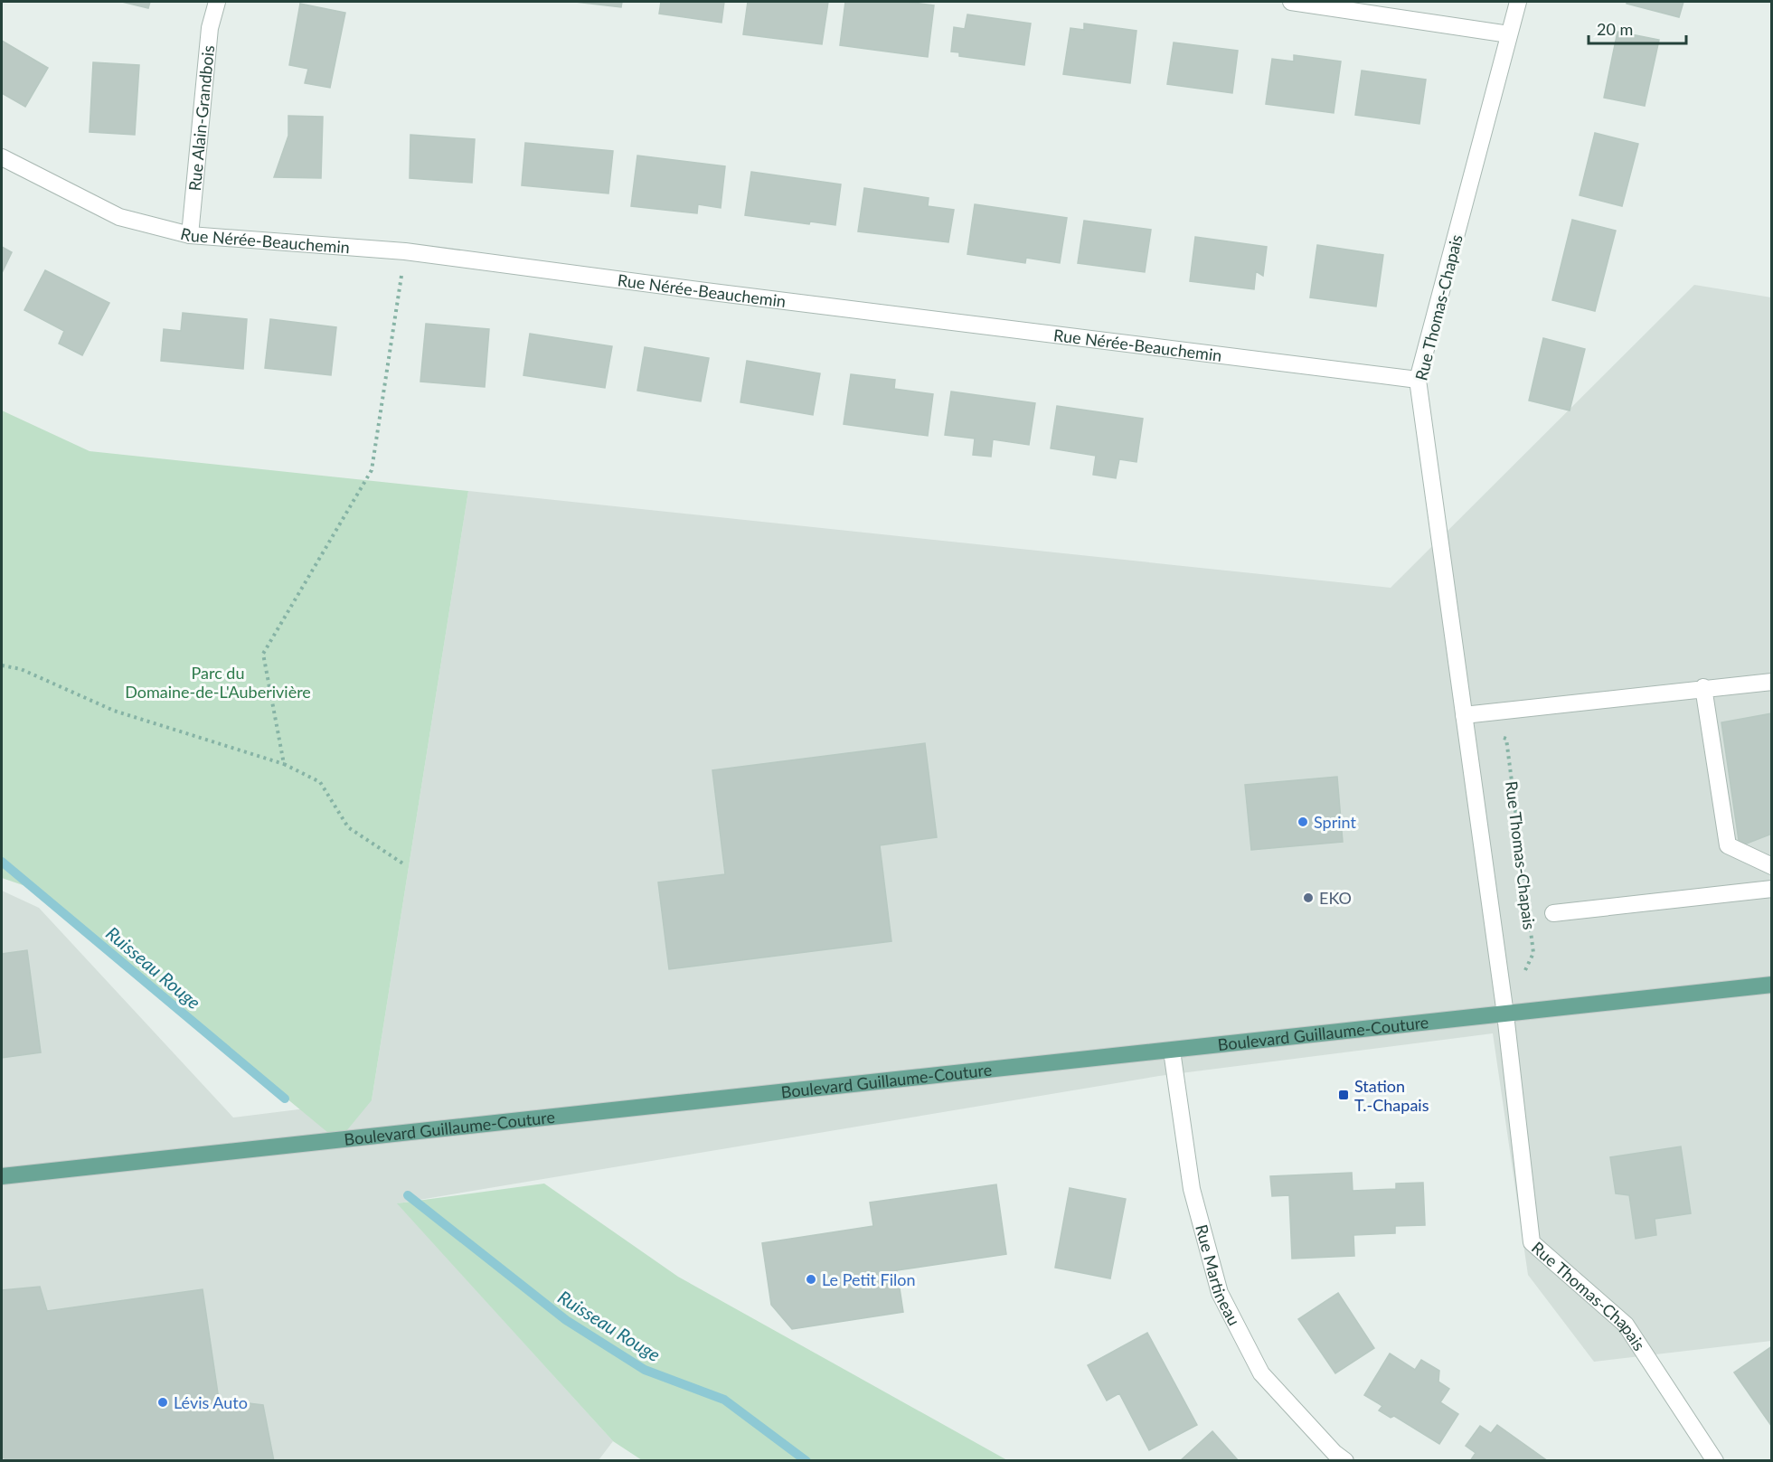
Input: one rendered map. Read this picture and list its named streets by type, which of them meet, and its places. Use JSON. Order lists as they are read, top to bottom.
{
  "streets": {
    "main road": ["Boulevard Guillaume-Couture"],
    "street": [
      "Rue Alain-Grandbois",
      "Rue Nérée-Beauchemin",
      "Rue Thomas-Chapais",
      "Rue Martineau"
    ]
  },
  "crossings": [
    ["Rue Alain-Grandbois", "Rue Nérée-Beauchemin"],
    ["Rue Nérée-Beauchemin", "Rue Thomas-Chapais"],
    ["Rue Thomas-Chapais", "Boulevard Guillaume-Couture"],
    ["Boulevard Guillaume-Couture", "Rue Martineau"]
  ],
  "water": ["Ruisseau Rouge"],
  "parks": ["Parc du Domaine-de-L'Auberivière"],
  "places": {
    "other": [
      "Sprint",
      "EKO",
      "Le Petit Filon",
      "Lévis Auto"
    ],
    "transit": ["Station T.-Chapais"]
  },
  "scale_bar": "20 m"
}
